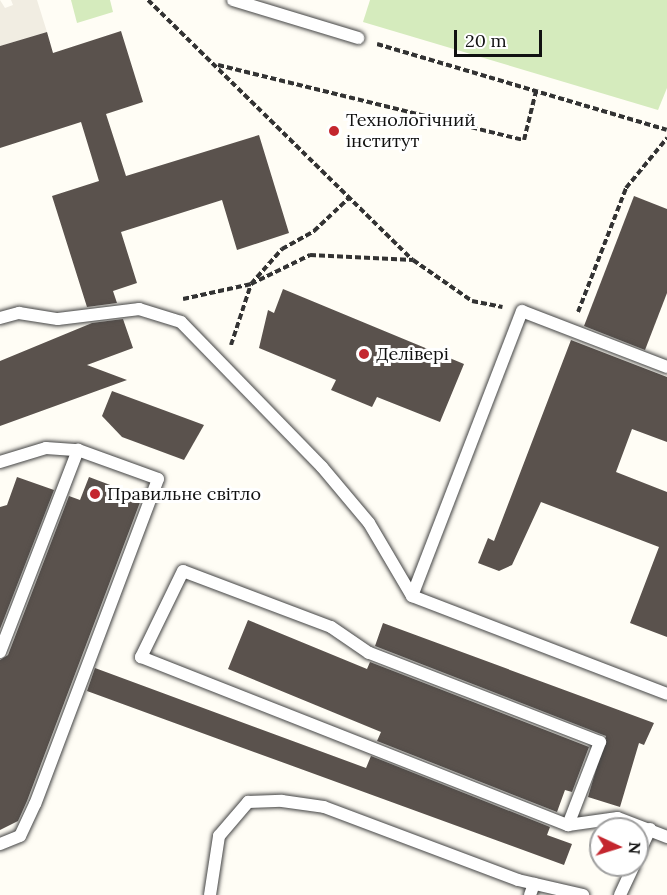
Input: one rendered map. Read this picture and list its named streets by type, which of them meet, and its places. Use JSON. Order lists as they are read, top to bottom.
{
  "places": ["Технологічний інститут", "Делівері", "Правильне світло"],
  "scale_bar": "20 m",
  "north": "right"
}
